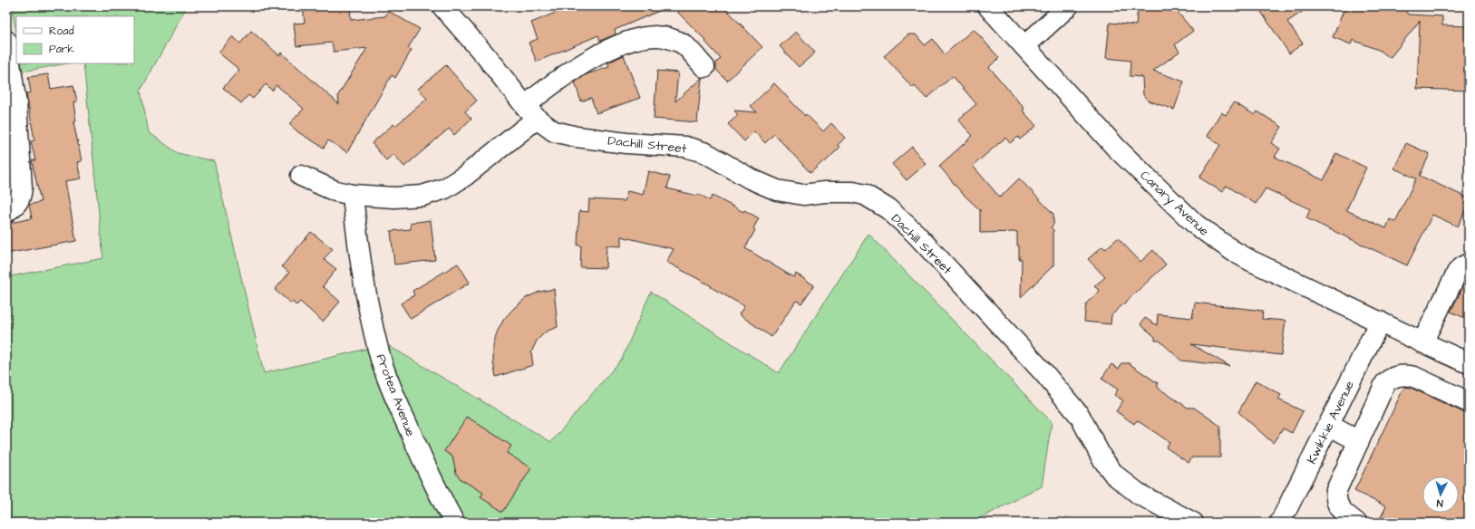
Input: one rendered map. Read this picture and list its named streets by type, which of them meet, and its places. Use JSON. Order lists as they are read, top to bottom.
{
  "streets": {
    "street": [
      "Dachill Street",
      "Canary Avenue",
      "Protea Avenue",
      "Kwikkie Avenue"
    ]
  },
  "crossings": [
    ["Canary Avenue", "Kwikkie Avenue"]
  ],
  "legend": ["Road", "Park"],
  "north": "bottom"
}
